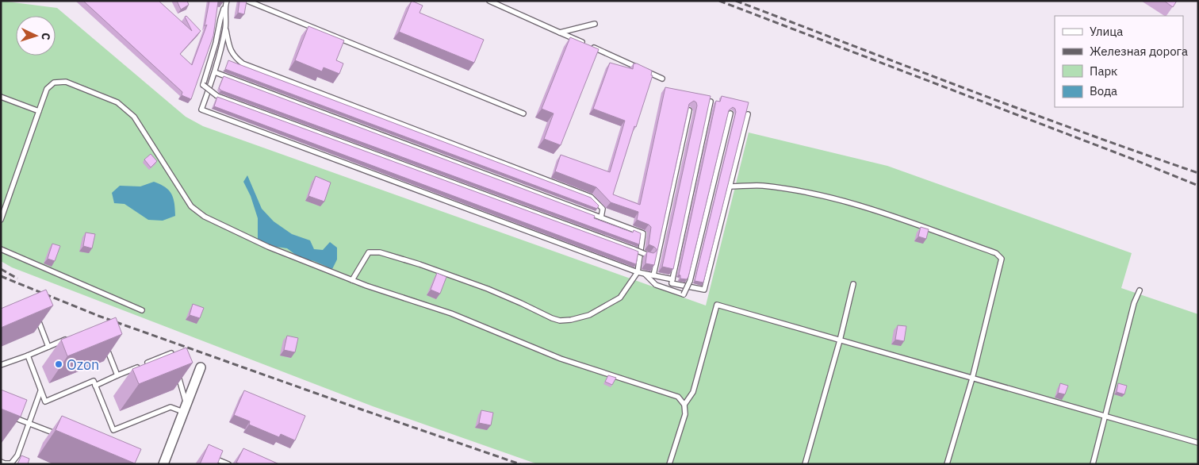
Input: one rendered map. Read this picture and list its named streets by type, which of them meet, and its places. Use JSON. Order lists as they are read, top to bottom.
{
  "places": ["Ozon"],
  "legend": [
    "Улица",
    "Железная дорога",
    "Парк",
    "Вода"
  ],
  "north": "right"
}
